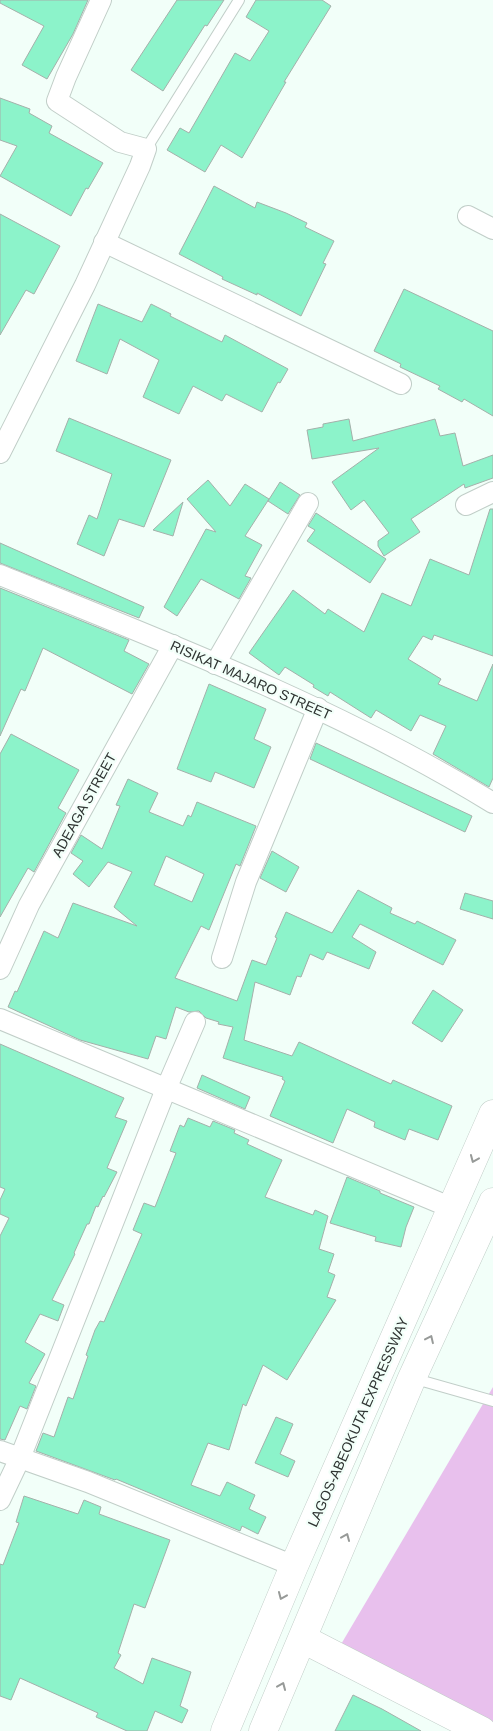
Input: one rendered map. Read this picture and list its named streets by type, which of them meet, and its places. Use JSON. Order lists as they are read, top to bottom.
{
  "streets": {
    "main road": ["LAGOS-ABEOKUTA EXPRESSWAY"],
    "street": ["RISIKAT MAJARO STREET", "ADEAGA STREET"]
  },
  "crossings": [
    ["RISIKAT MAJARO STREET", "ADEAGA STREET"]
  ]
}
